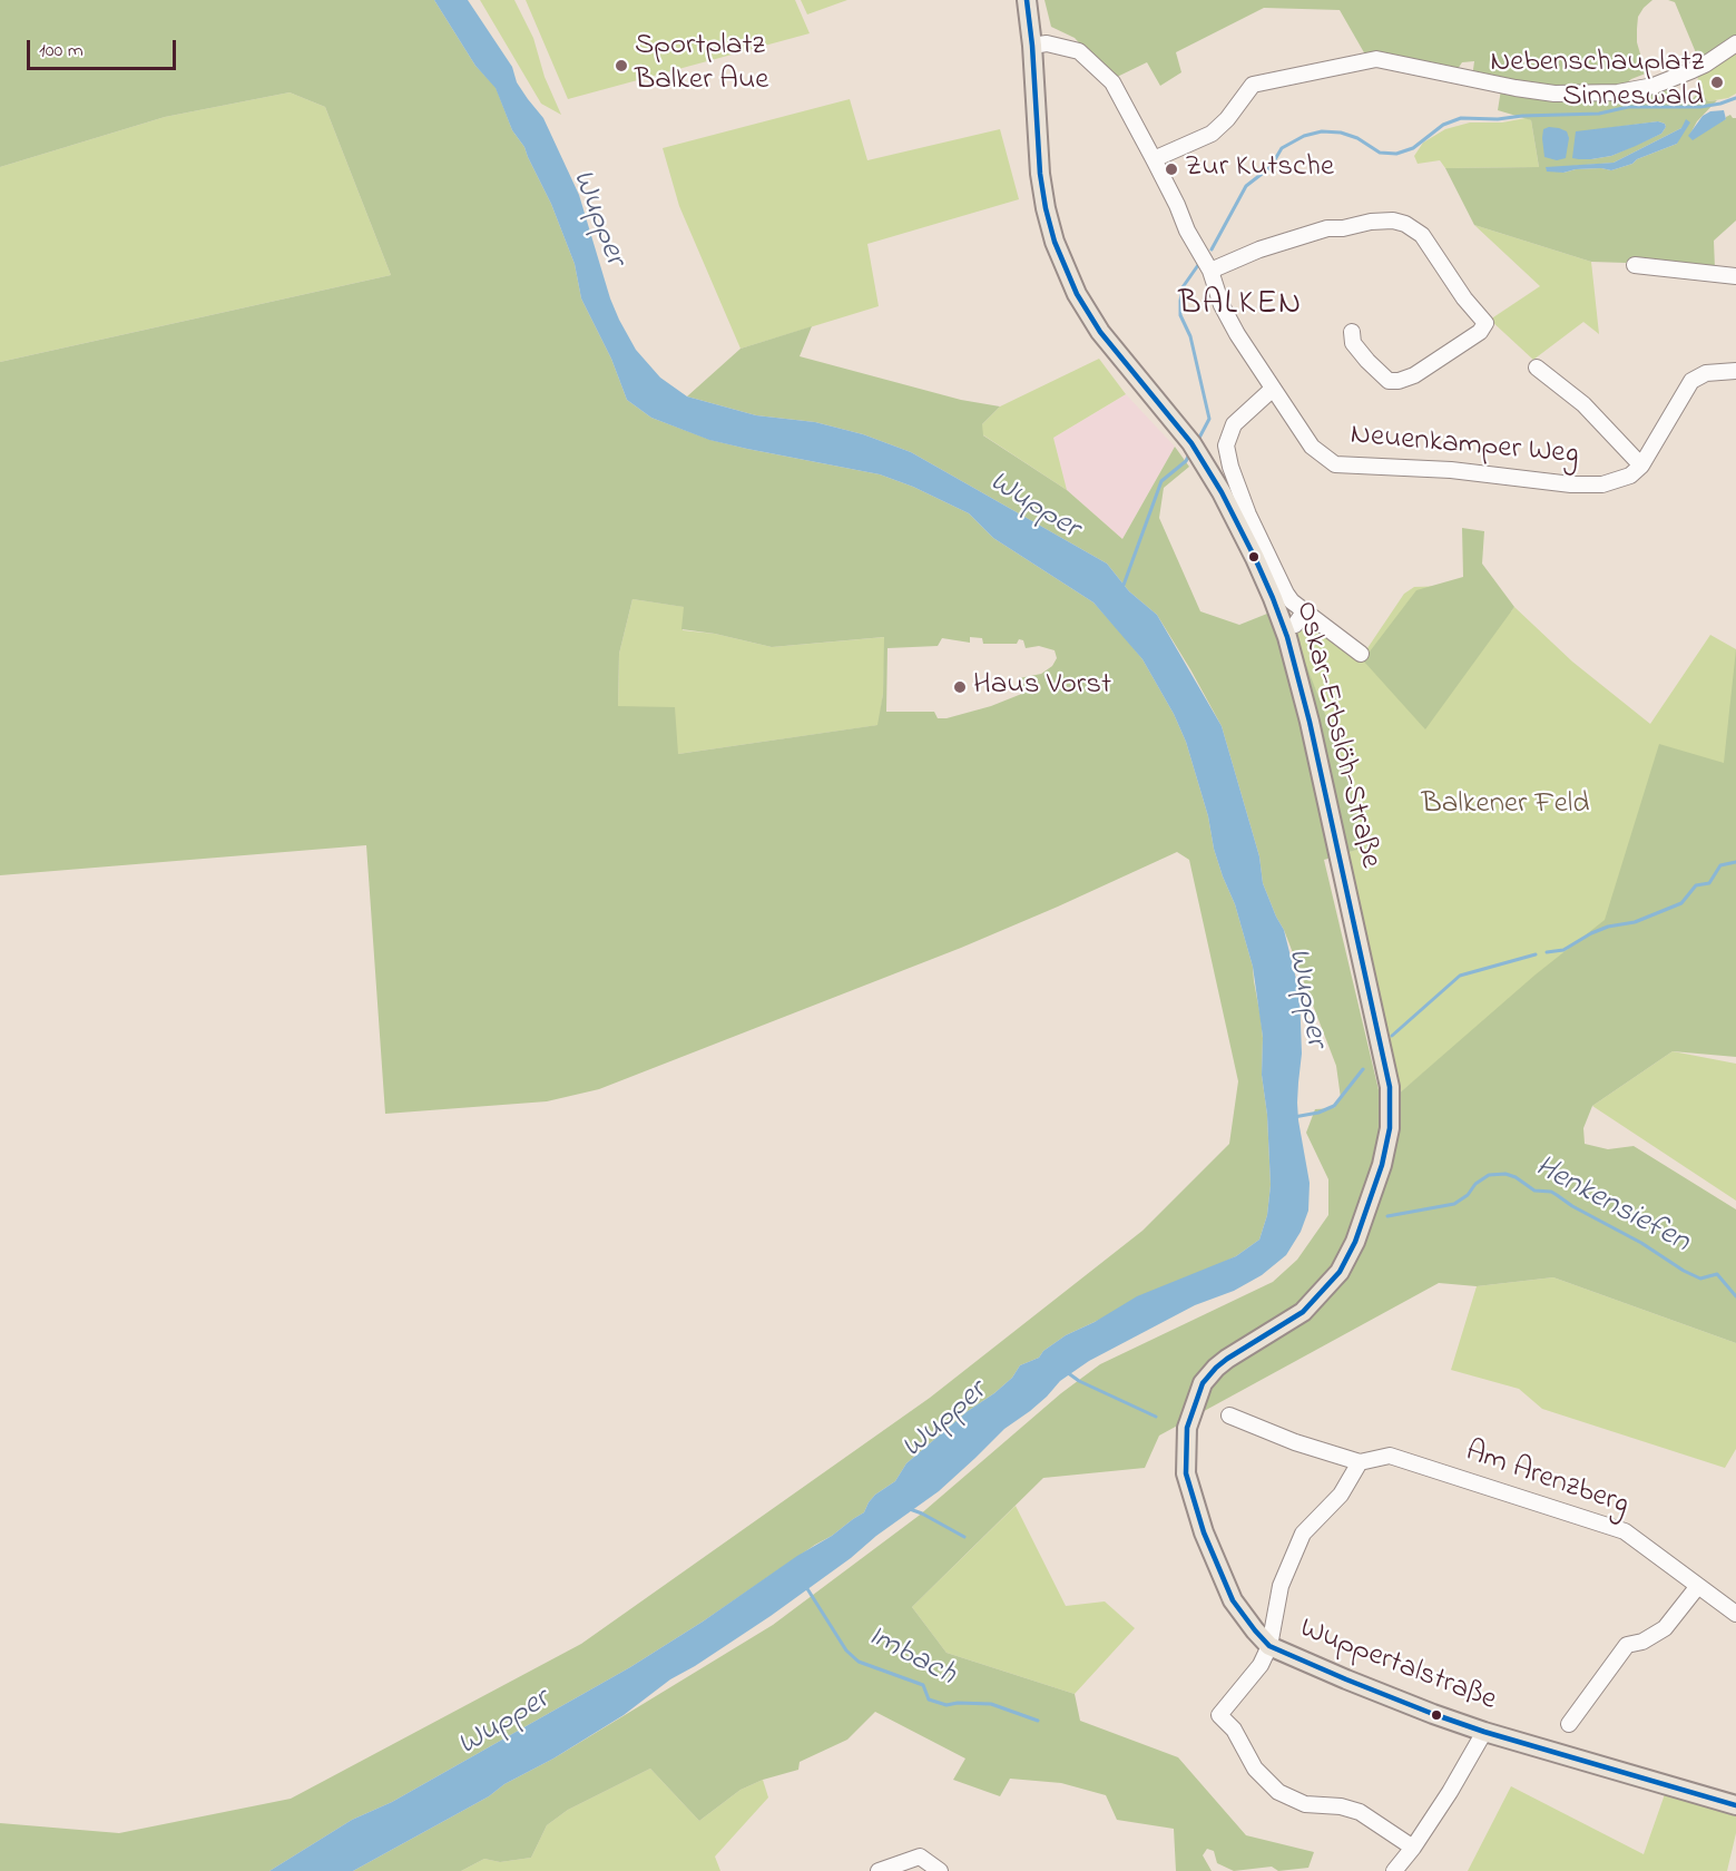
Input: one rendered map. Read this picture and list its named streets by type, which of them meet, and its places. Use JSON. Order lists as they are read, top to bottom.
{
  "streets": {
    "main road": ["Oskar-Erbslöh-Straße", "Wuppertalstraße"],
    "street": ["Neuenkamper Weg", "Am Arenzberg"]
  },
  "crossings": [
    ["Oskar-Erbslöh-Straße", "Wuppertalstraße"]
  ],
  "districts": ["BALKEN"],
  "water": ["Wupper", "Henkensiefen", "Imbach"],
  "parks": ["Balkener Feld"],
  "places": [
    "Sportplatz Balker Aue",
    "Nebenschauplatz Sinneswald",
    "Zur Kutsche",
    "Haus Vorst"
  ],
  "scale_bar": "100 m"
}
